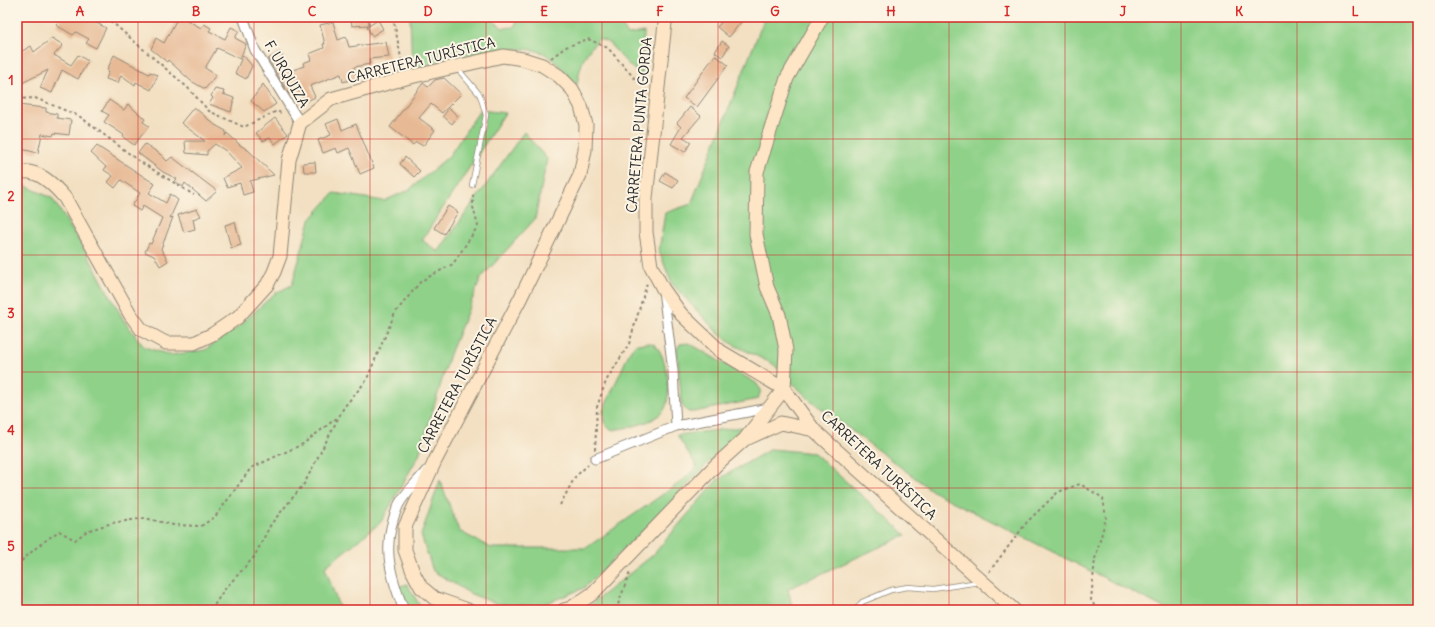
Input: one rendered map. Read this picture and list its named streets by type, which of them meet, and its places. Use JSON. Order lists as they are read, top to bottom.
{
  "streets": {
    "main road": ["CARRETERA TURÍSTICA", "CARRETERA PUNTA GORDA"],
    "street": ["F. URQUIZA"]
  },
  "crossings": [
    ["CARRETERA TURÍSTICA", "F. URQUIZA"],
    ["CARRETERA TURÍSTICA", "CARRETERA PUNTA GORDA"]
  ],
  "grid": {
    "columns": [
      "A",
      "B",
      "C",
      "D",
      "E",
      "F",
      "G",
      "H",
      "I",
      "J",
      "K",
      "L"
    ],
    "rows": [
      "1",
      "2",
      "3",
      "4",
      "5"
    ]
  }
}
